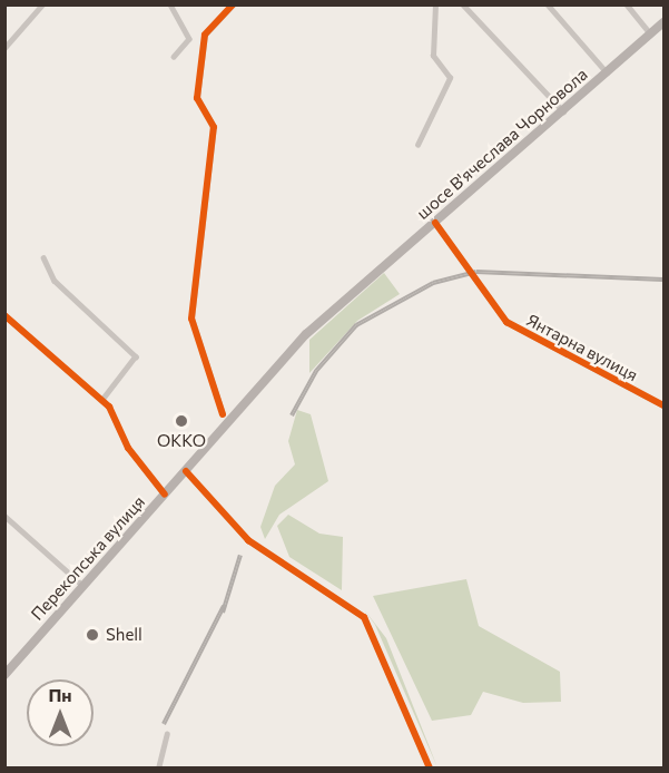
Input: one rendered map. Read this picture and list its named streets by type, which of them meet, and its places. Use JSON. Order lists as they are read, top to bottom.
{
  "streets": {
    "main road": ["шосе В'ячеслава Чорновола", "Перекопська вулиця"],
    "street": ["Янтарна вулиця"]
  },
  "crossings": [
    ["шосе В'ячеслава Чорновола", "Янтарна вулиця"],
    ["шосе В'ячеслава Чорновола", "Перекопська вулиця"]
  ],
  "places": ["ОККО", "Shell"],
  "north": "top"
}
